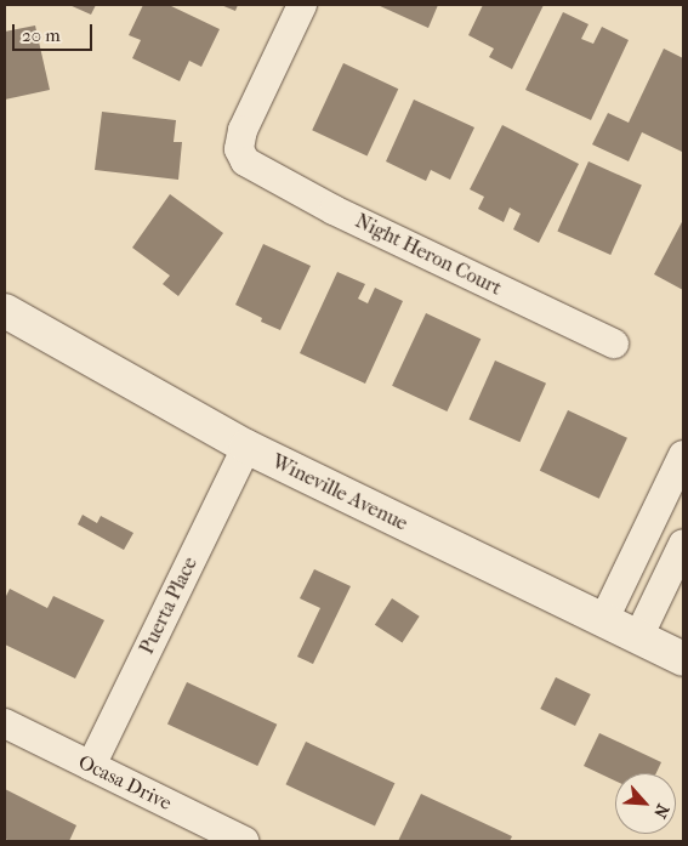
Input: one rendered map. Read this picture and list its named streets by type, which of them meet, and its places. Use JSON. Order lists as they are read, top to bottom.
{
  "streets": {
    "main road": ["Wineville Avenue"],
    "street": ["Night Heron Court", "Puerta Place", "Ocasa Drive"]
  },
  "crossings": [
    ["Wineville Avenue", "Puerta Place"],
    ["Puerta Place", "Ocasa Drive"]
  ],
  "scale_bar": "20 m",
  "north": "bottom right"
}
